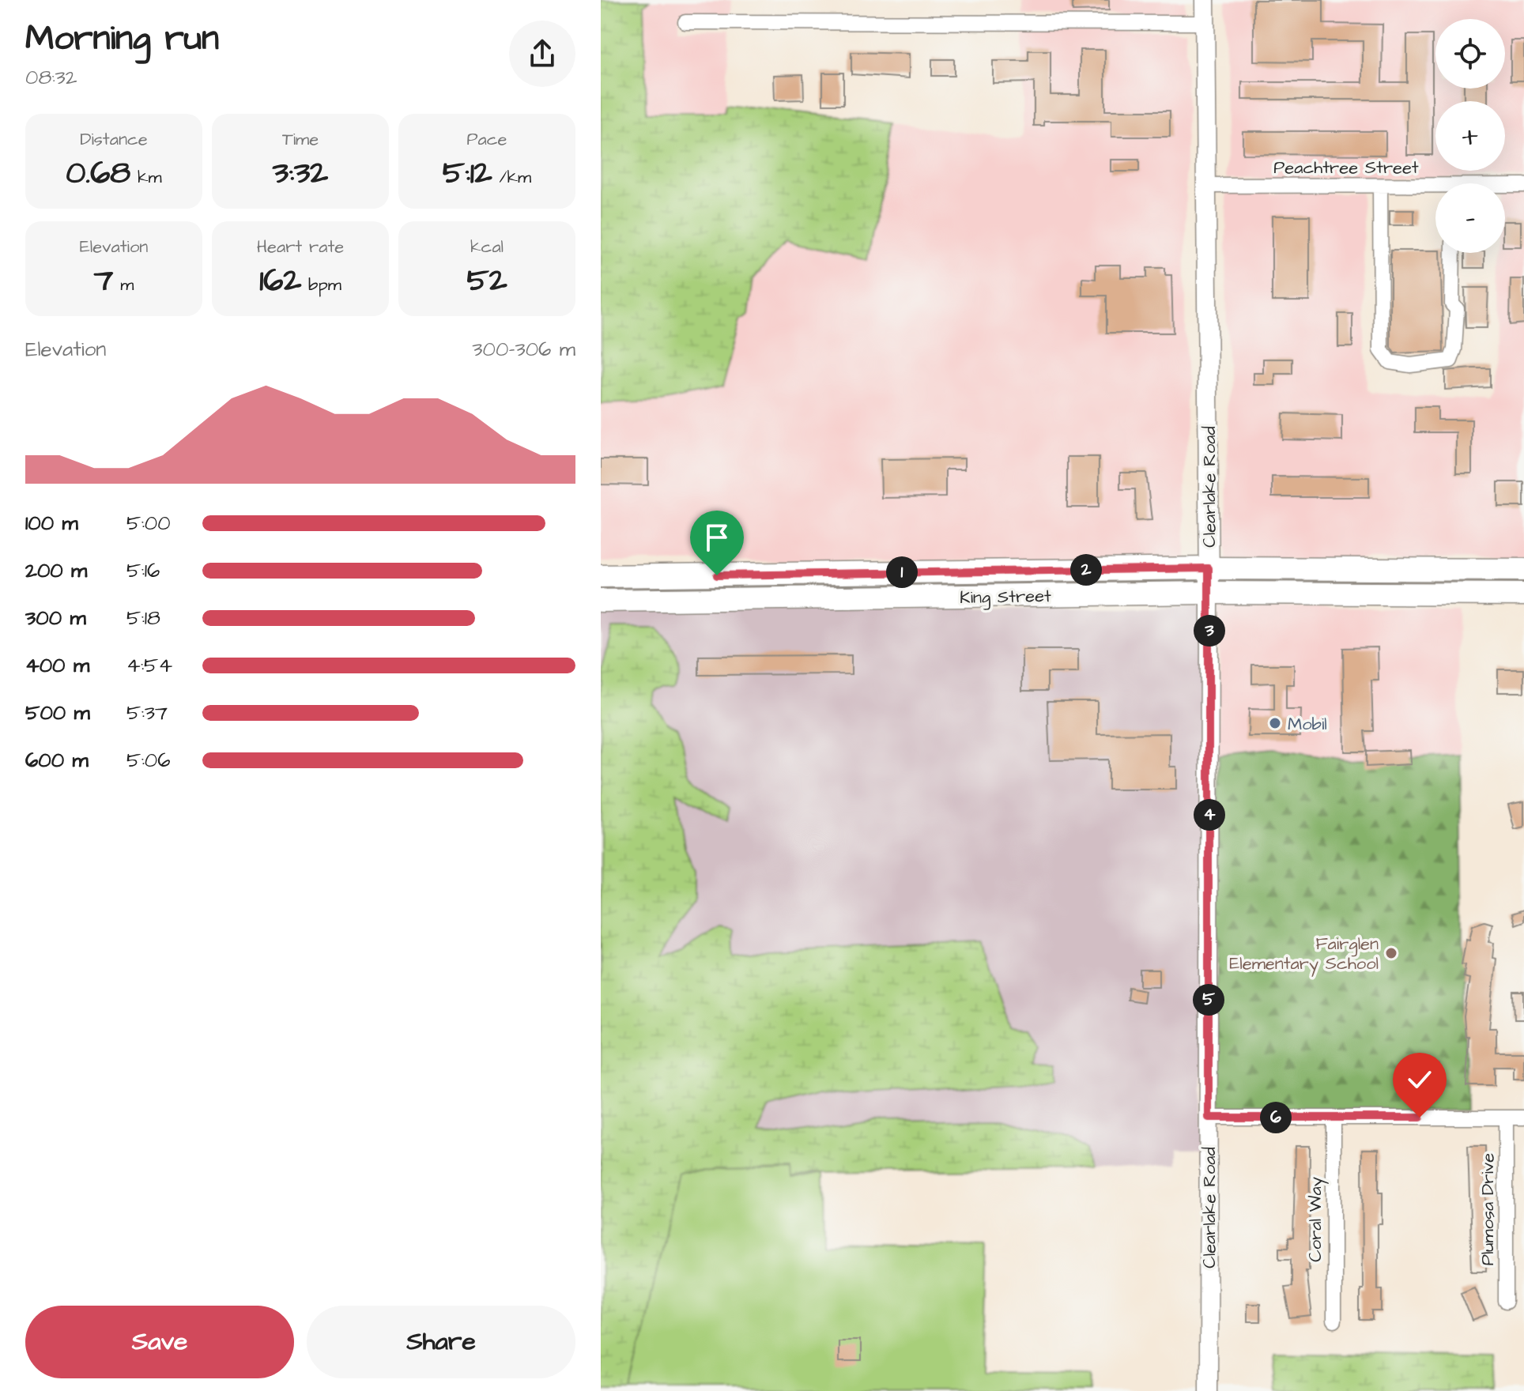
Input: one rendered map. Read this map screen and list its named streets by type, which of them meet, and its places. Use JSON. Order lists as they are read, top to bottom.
{
  "streets": {
    "main road": ["Clearlake Road", "King Street"],
    "street": ["Peachtree Street", "Plumosa Drive", "Coral Way"]
  },
  "crossings": [
    ["Peachtree Street", "Clearlake Road"],
    ["Clearlake Road", "King Street"]
  ],
  "places": ["Mobil", "Fairglen Elementary School"],
  "page": {
    "heading": ["Morning run", "08:32"],
    "map_buttons": ["+", "−"],
    "stats": [
      ["Distance", "0.68 km"],
      ["Time", "3:32"],
      ["Pace", "5:12 /km"],
      ["Elevation", "7 m"],
      ["Heart rate", "162 bpm"],
      ["kcal", "52"]
    ],
    "chart": ["Elevation", "300–306 m"],
    "list": [
      {
        "name": "100 m",
        "note": "5:00"
      },
      {
        "name": "200 m",
        "note": "5:16"
      },
      {
        "name": "300 m",
        "note": "5:18"
      },
      {
        "name": "400 m",
        "note": "4:54"
      },
      {
        "name": "500 m",
        "note": "5:37"
      },
      {
        "name": "600 m",
        "note": "5:06"
      }
    ],
    "pins": [
      "2",
      "1",
      "3",
      "4",
      "5",
      "6"
    ],
    "buttons": ["Save", "Share"]
  }
}
